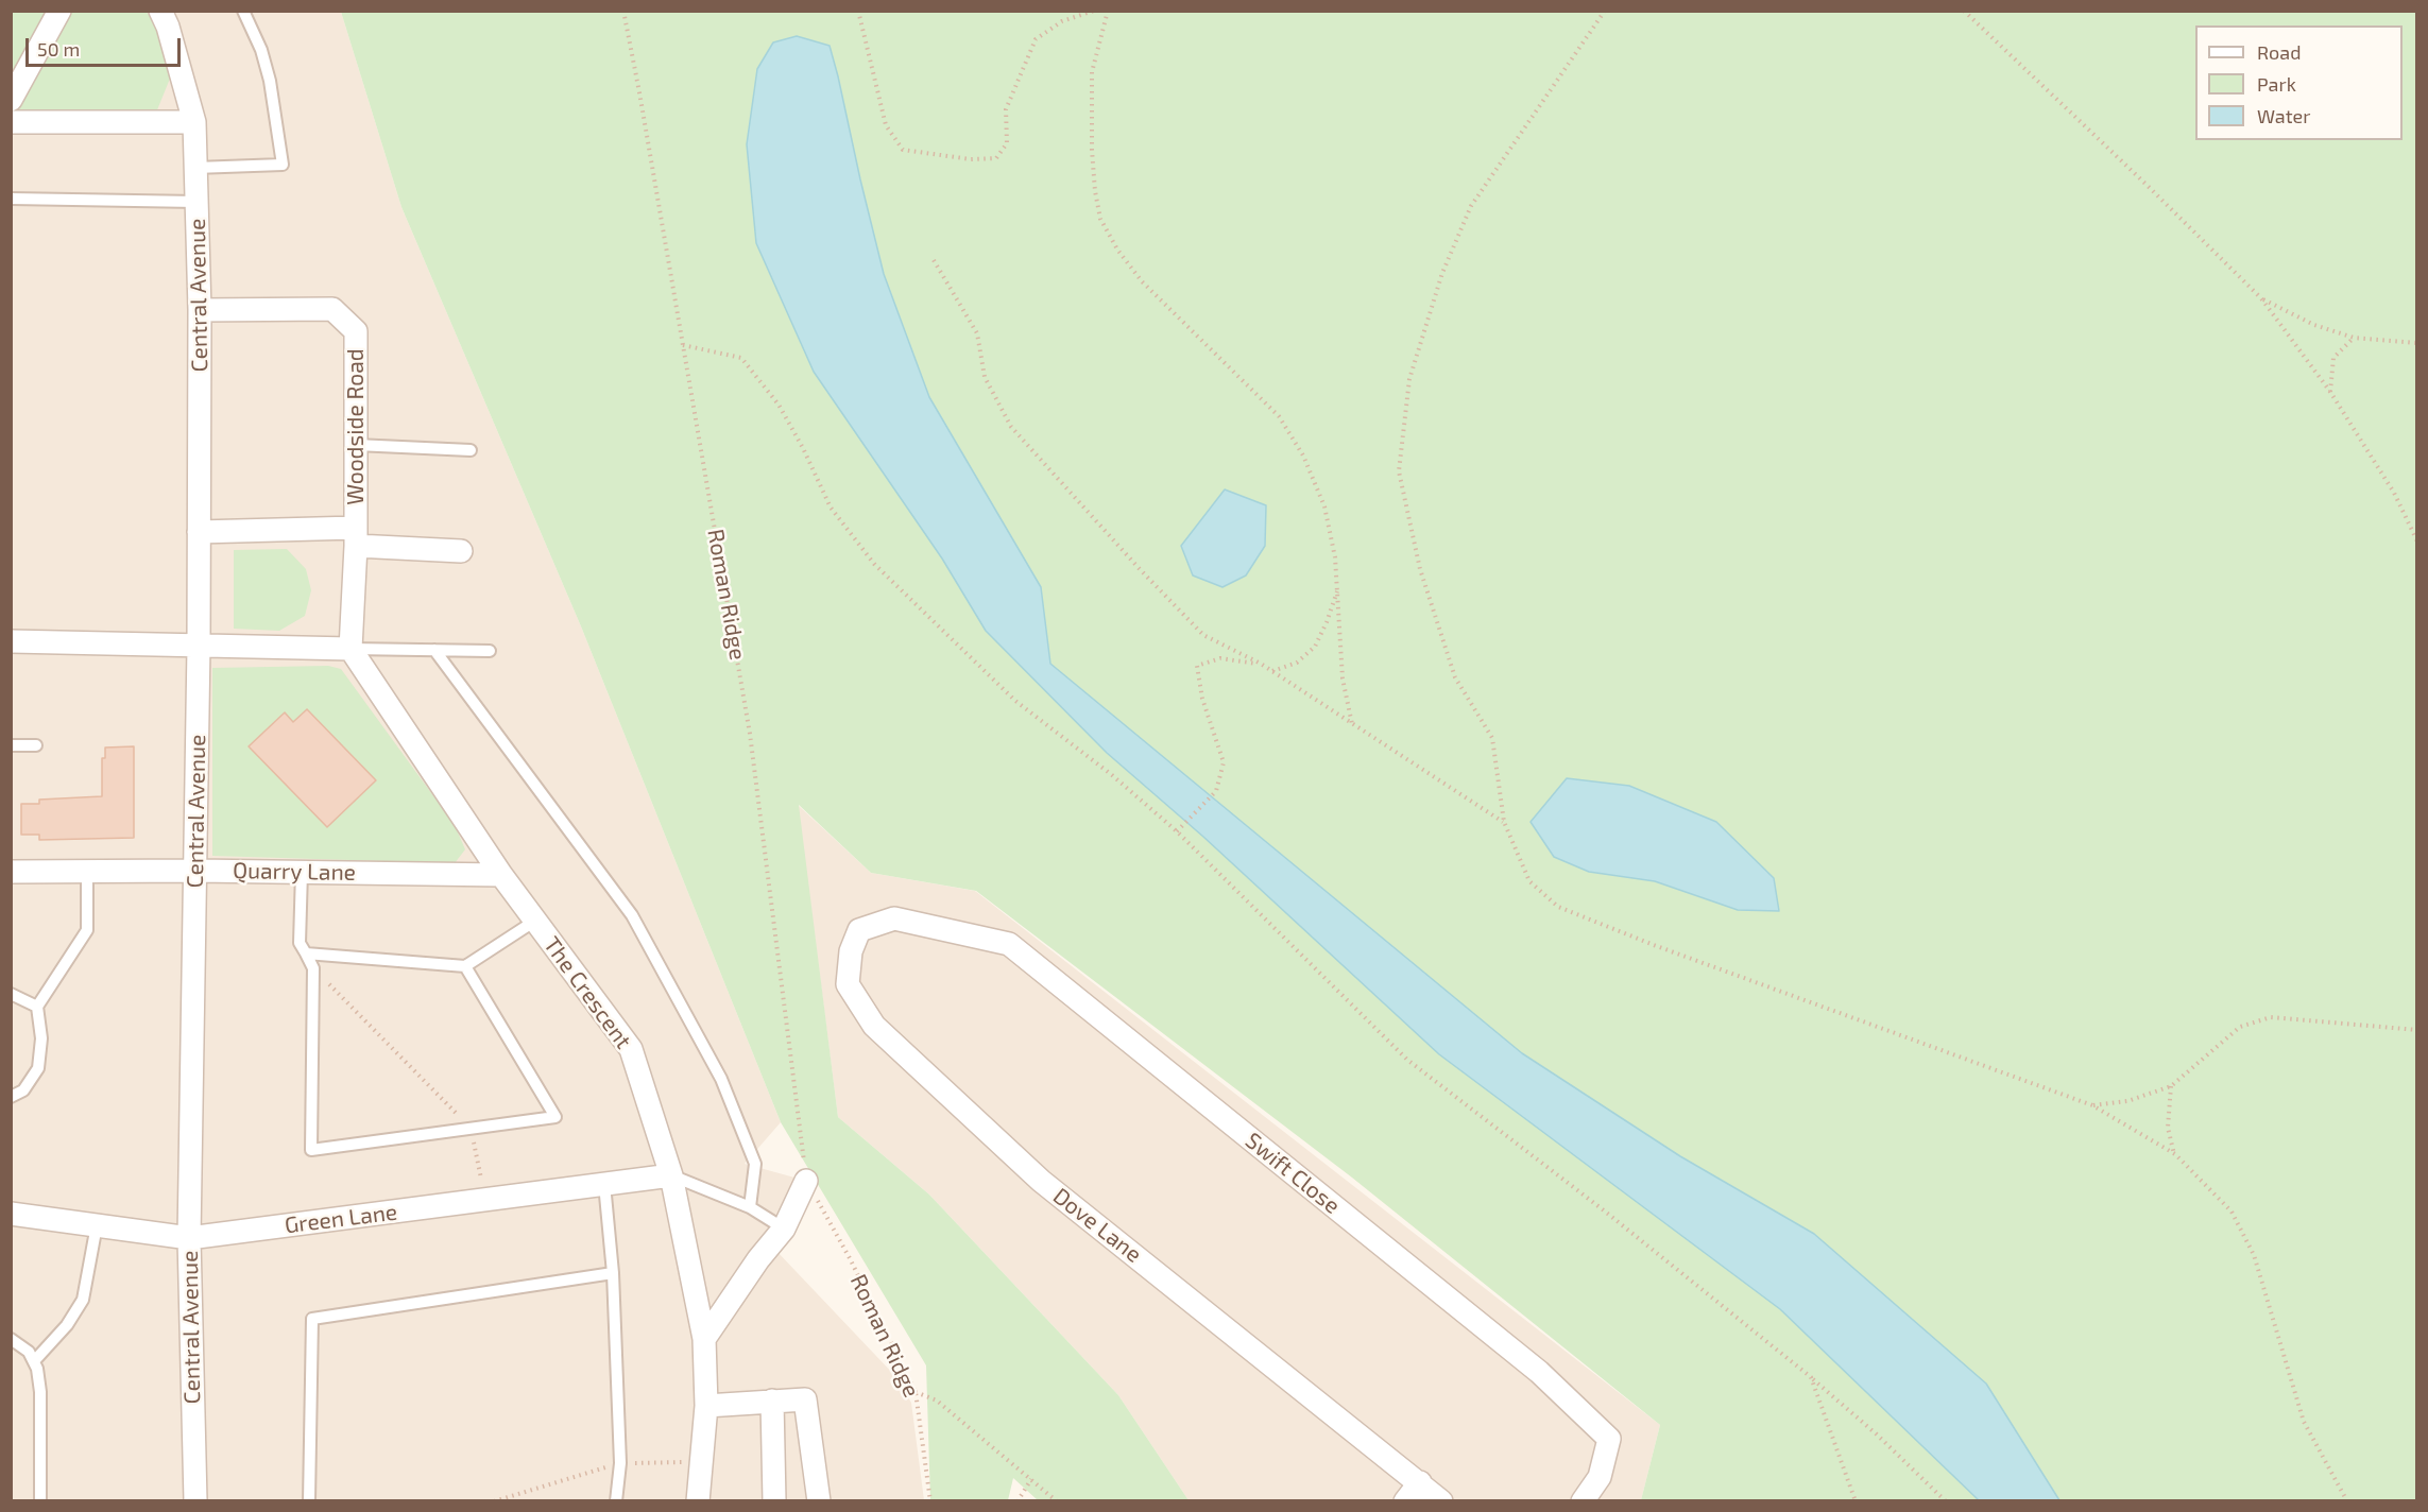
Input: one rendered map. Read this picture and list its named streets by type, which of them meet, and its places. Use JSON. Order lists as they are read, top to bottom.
{
  "streets": {
    "street": [
      "Central Avenue",
      "Woodside Road",
      "Quarry Lane",
      "The Crescent",
      "Swift Close",
      "Green Lane",
      "Dove Lane"
    ],
    "path": ["Roman Ridge"]
  },
  "crossings": [
    ["Central Avenue", "Woodside Road"],
    ["Central Avenue", "Quarry Lane"],
    ["Central Avenue", "Green Lane"],
    ["Woodside Road", "The Crescent"],
    ["Quarry Lane", "The Crescent"],
    ["The Crescent", "Green Lane"],
    ["Swift Close", "Dove Lane"]
  ],
  "legend": ["Road", "Park", "Water"],
  "scale_bar": "50 m"
}
